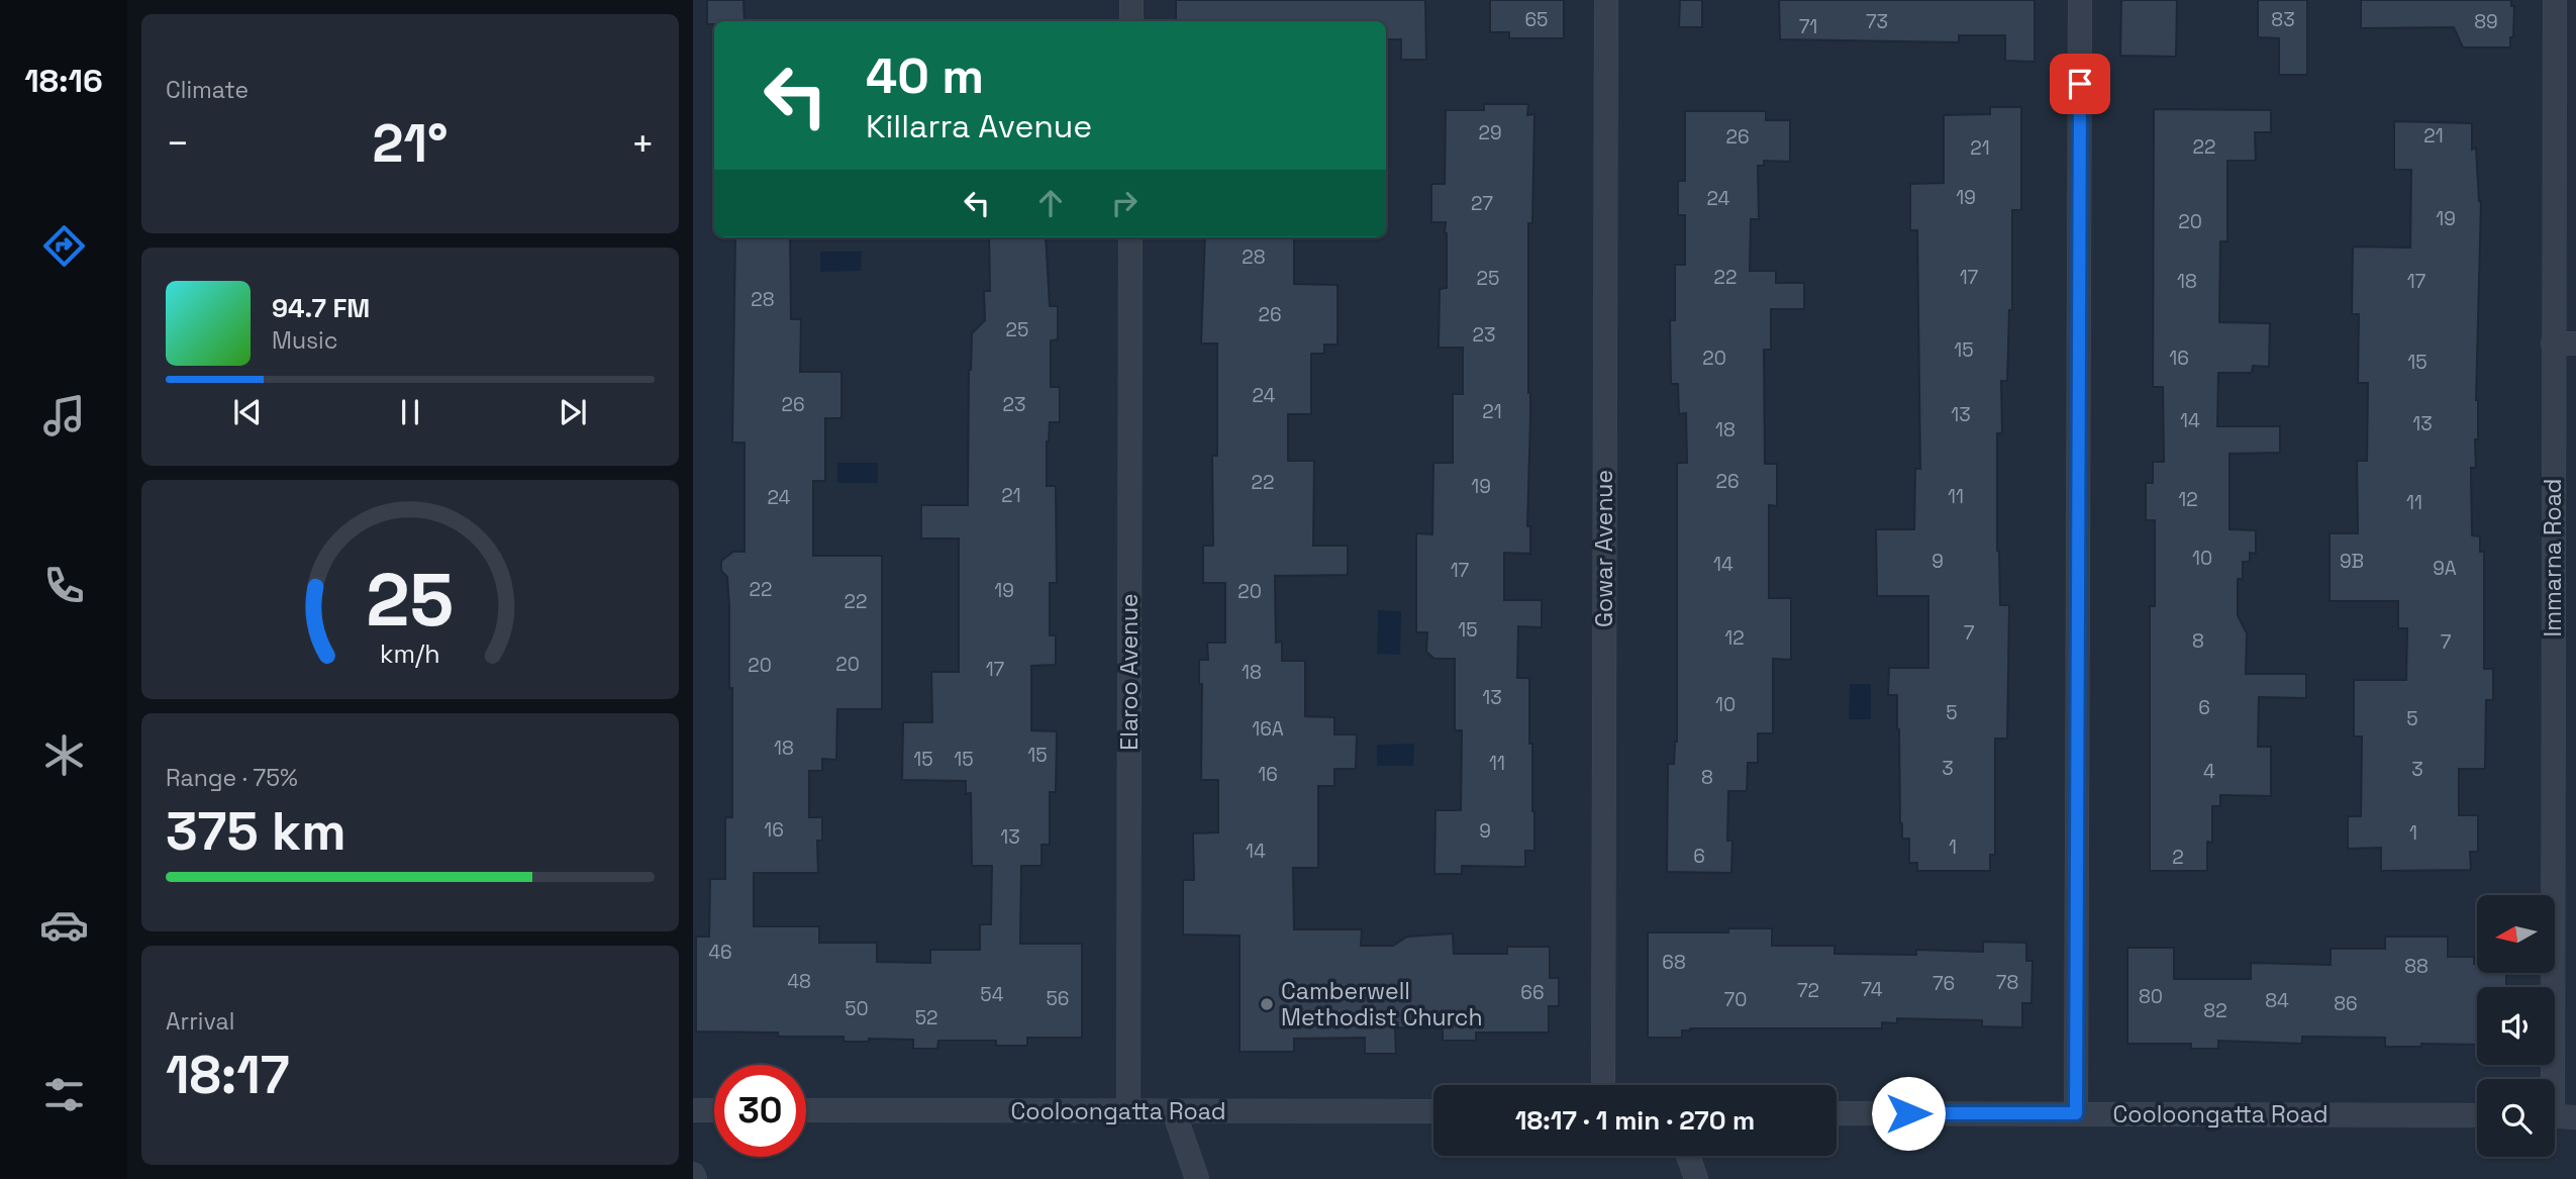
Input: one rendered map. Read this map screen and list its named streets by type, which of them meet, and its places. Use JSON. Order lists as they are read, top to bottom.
{
  "streets": {
    "street": [
      "Gowar Avenue",
      "Immarna Road",
      "Elaroo Avenue",
      "Cooloongatta Road"
    ]
  },
  "crossings": [
    ["Elaroo Avenue", "Cooloongatta Road"]
  ],
  "places": ["Camberwell Methodist Church"],
  "house_numbers": [
    "65",
    "83",
    "73",
    "89",
    "71",
    "29",
    "21",
    "26",
    "22",
    "21",
    "19",
    "24",
    "27",
    "19",
    "20",
    "28",
    "22",
    "17",
    "25",
    "18",
    "17",
    "28",
    "26",
    "25",
    "23",
    "15",
    "20",
    "16",
    "15",
    "24",
    "26",
    "23",
    "21",
    "13",
    "14",
    "13",
    "18",
    "26",
    "22",
    "19",
    "21",
    "11",
    "24",
    "12",
    "11",
    "10",
    "9",
    "9B",
    "14",
    "9A",
    "17",
    "22",
    "19",
    "20",
    "22",
    "15",
    "7",
    "12",
    "8",
    "7",
    "20",
    "20",
    "17",
    "18",
    "13",
    "10",
    "6",
    "5",
    "5",
    "16A",
    "18",
    "15",
    "15",
    "15",
    "11",
    "3",
    "3",
    "4",
    "16",
    "8",
    "16",
    "9",
    "1",
    "13",
    "1",
    "14",
    "6",
    "2",
    "46",
    "68",
    "88",
    "48",
    "78",
    "76",
    "74",
    "72",
    "66",
    "54",
    "80",
    "56",
    "70",
    "84",
    "86",
    "50",
    "82",
    "52"
  ],
  "north": "left",
  "page": {
    "tabs": "18:16",
    "tile": [
      "Climate",
      ["Range · 75%", "375 km"],
      ["Arrival", "18:17"]
    ],
    "turn": ["40 m", "Killarra Avenue"],
    "heat": ["−", "21°", "+"],
    "song": ["94.7 FM", "Music"],
    "limit": "30",
    "trip": "18:17 · 1 min · 270 m",
    "gauge": ["25", "km/h"]
  }
}
